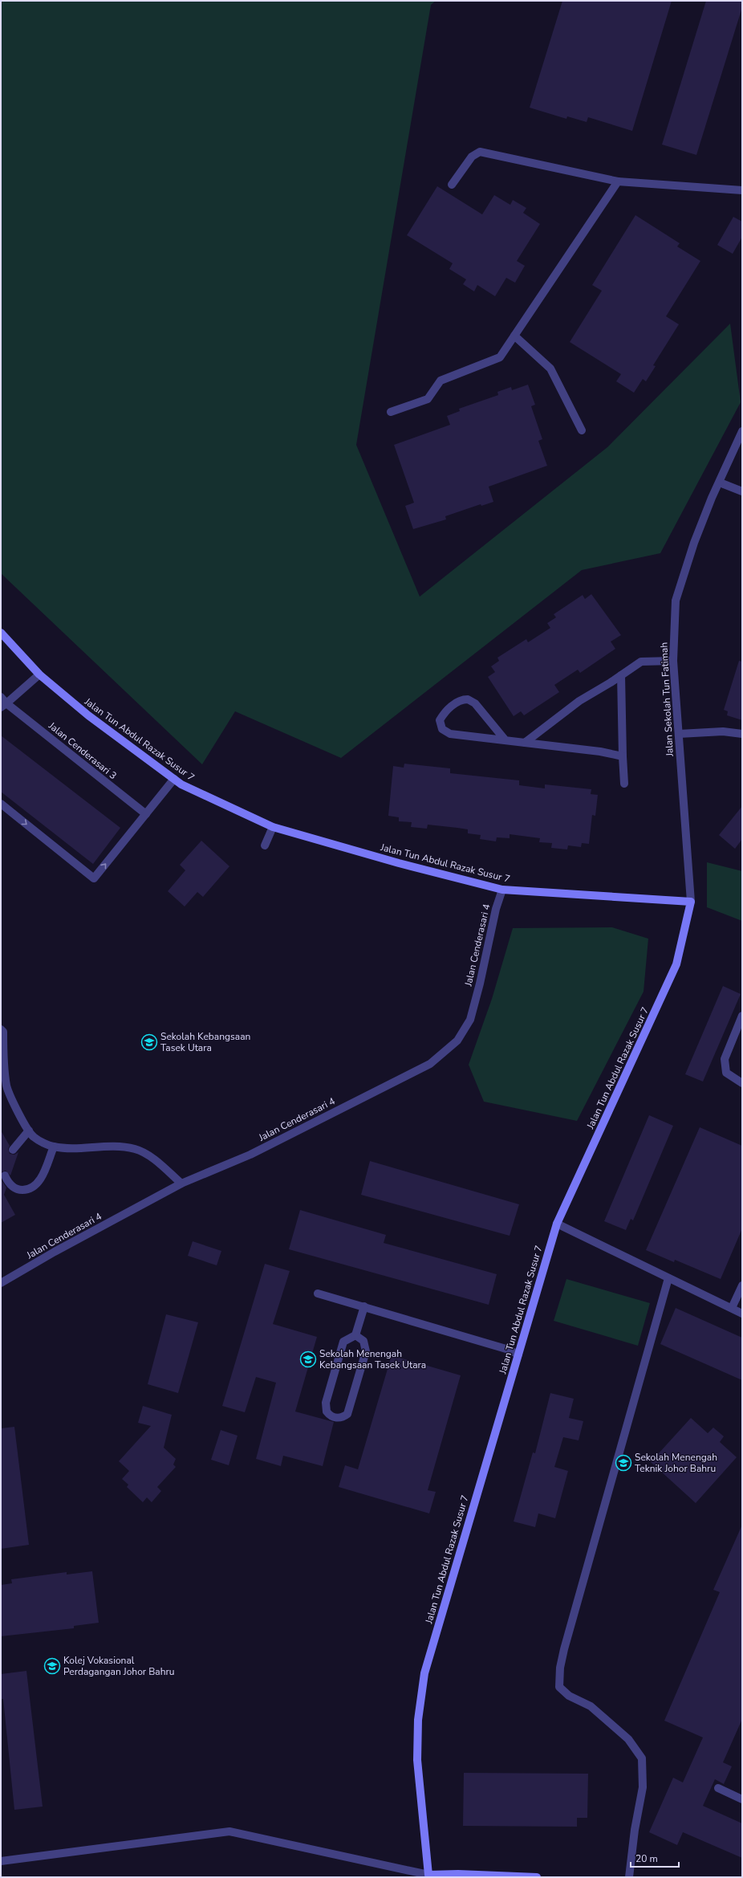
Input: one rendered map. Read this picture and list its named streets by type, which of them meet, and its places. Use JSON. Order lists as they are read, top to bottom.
{
  "streets": {
    "street": [
      "Jalan Sekolah Tun Fatimah",
      "Jalan Tun Abdul Razak Susur 7",
      "Jalan Cenderasari 3",
      "Jalan Cenderasari 4"
    ]
  },
  "crossings": [
    ["Jalan Sekolah Tun Fatimah", "Jalan Tun Abdul Razak Susur 7"],
    ["Jalan Tun Abdul Razak Susur 7", "Jalan Cenderasari 4"]
  ],
  "places": {
    "school or university": [
      "Sekolah Kebangsaan Tasek Utara",
      "Sekolah Menengah Kebangsaan Tasek Utara",
      "Sekolah Menengah Teknik Johor Bahru",
      "Kolej Vokasional Perdagangan Johor Bahru"
    ]
  },
  "scale_bar": "20 m"
}
